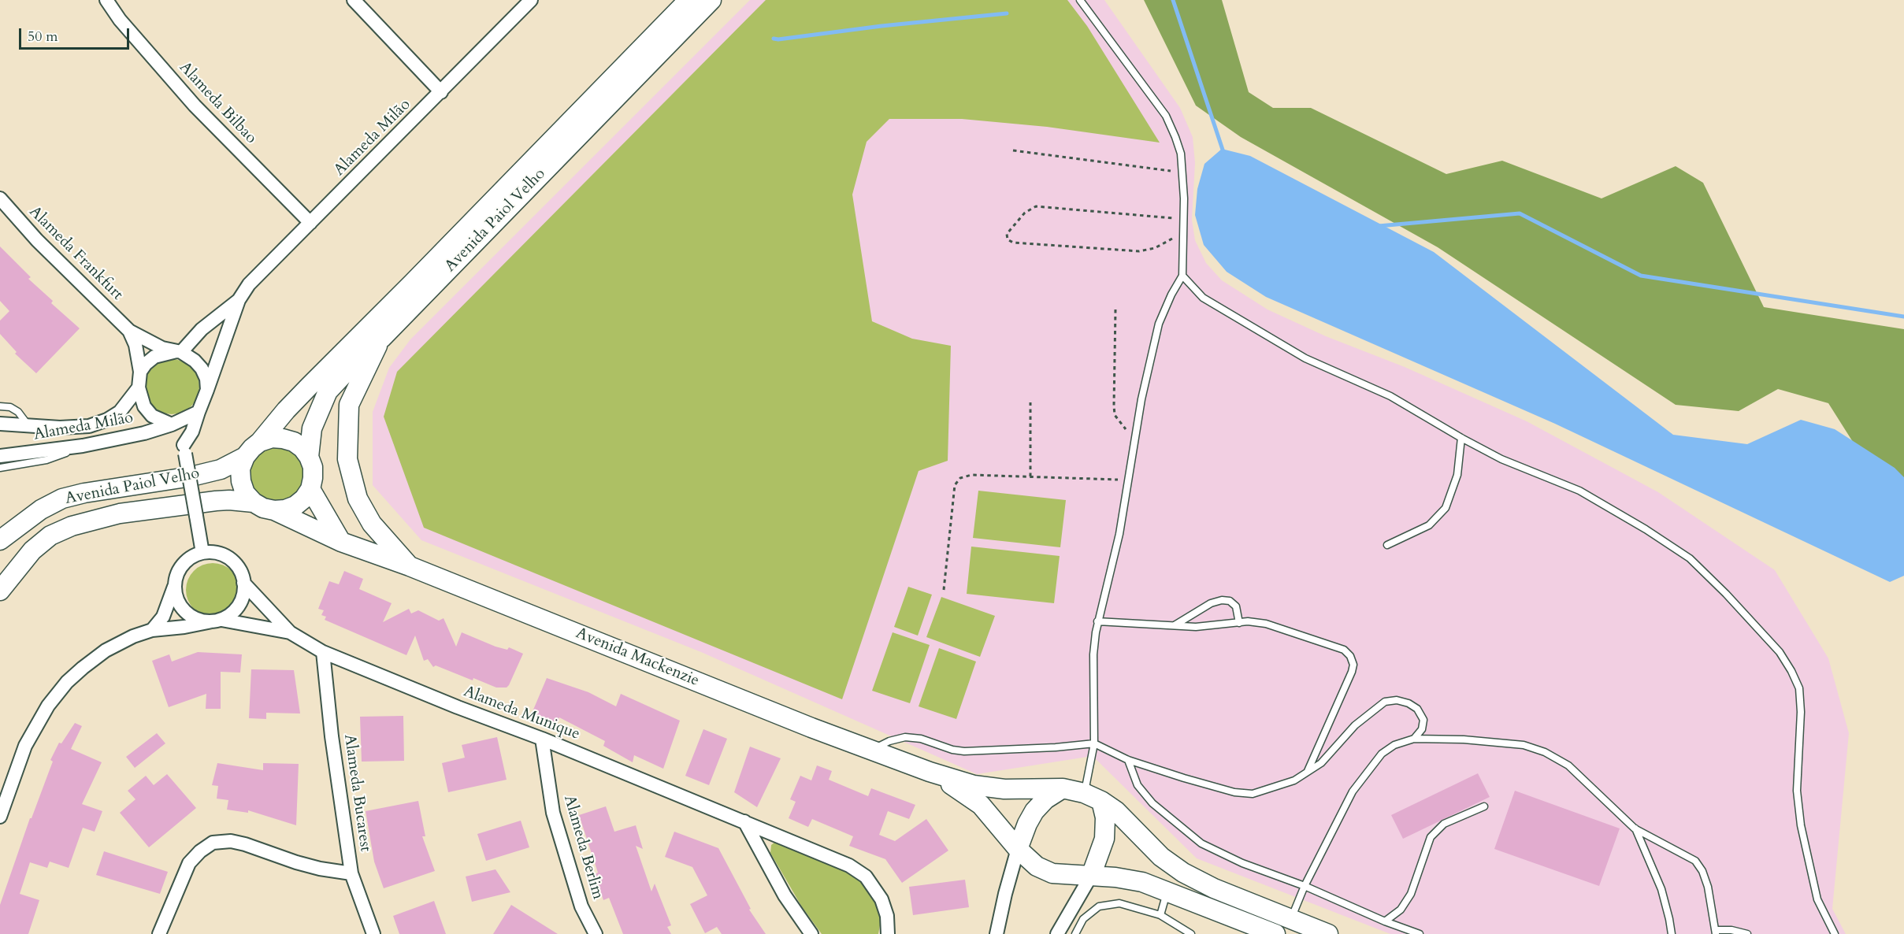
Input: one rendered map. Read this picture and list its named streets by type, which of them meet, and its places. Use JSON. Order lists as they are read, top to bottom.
{
  "streets": {
    "main road": ["Avenida Paiol Velho", "Avenida Mackenzie"],
    "street": [
      "Alameda Bilbao",
      "Alameda Milão",
      "Alameda Frankfurt",
      "Alameda Munique",
      "Alameda Bucarest",
      "Alameda Berlim"
    ]
  },
  "crossings": [
    ["Alameda Bilbao", "Alameda Milão"],
    ["Alameda Milão", "Alameda Frankfurt"],
    ["Avenida Paiol Velho", "Avenida Mackenzie"],
    ["Alameda Munique", "Alameda Bucarest"],
    ["Alameda Munique", "Alameda Berlim"]
  ],
  "scale_bar": "50 m"
}
